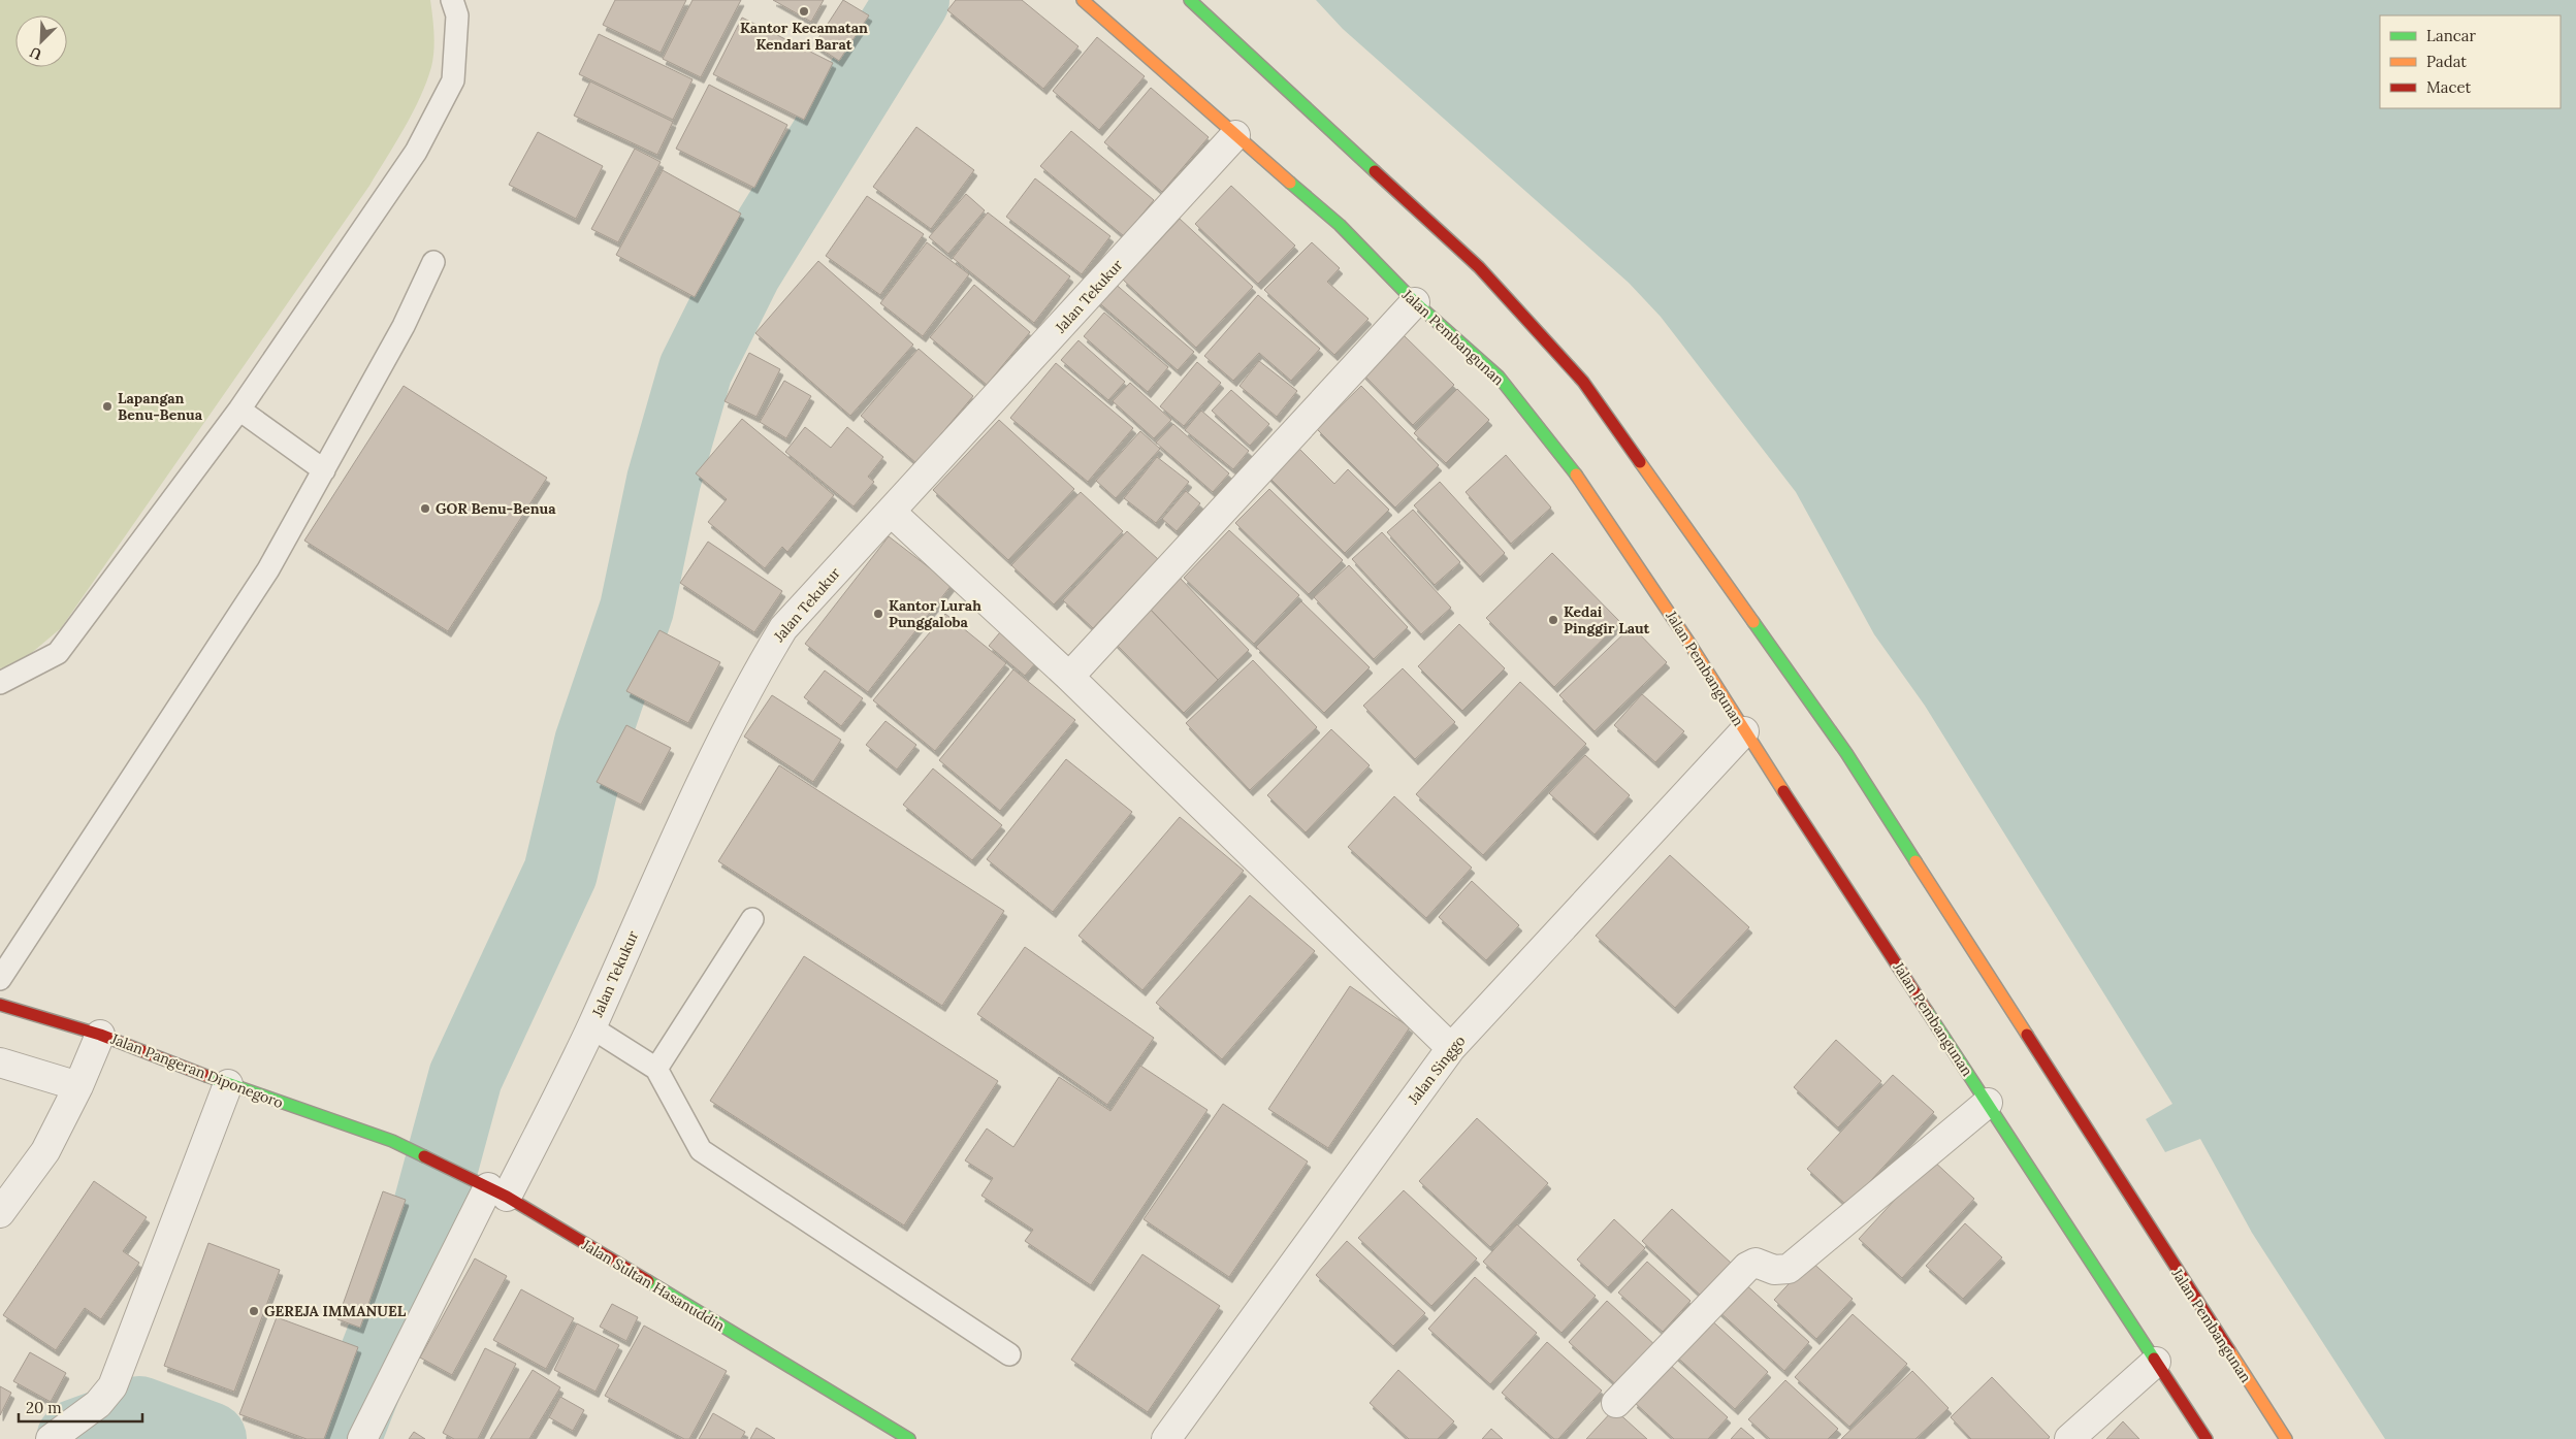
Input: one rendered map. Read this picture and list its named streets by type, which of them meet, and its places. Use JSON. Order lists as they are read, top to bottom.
{
  "streets": {
    "main road": ["Jalan Pembangunan", "Jalan Pangeran Diponegoro", "Jalan Sultan Hasanuddin"],
    "street": ["Jalan Tekukur", "Jalan Singgo"]
  },
  "crossings": [
    ["Jalan Tekukur", "Jalan Pembangunan"],
    ["Jalan Tekukur", "Jalan Sultan Hasanuddin"],
    ["Jalan Pembangunan", "Jalan Singgo"],
    ["Jalan Pangeran Diponegoro", "Jalan Sultan Hasanuddin"]
  ],
  "places": [
    "Kantor Kecamatan Kendari Barat",
    "Lapangan Benu-Benua",
    "GOR Benu-Benua",
    "Kantor Lurah Punggaloba",
    "Kedai Pinggir Laut",
    "GEREJA IMMANUEL"
  ],
  "legend": ["Lancar", "Padat", "Macet"],
  "scale_bar": "20 m",
  "north": "bottom left"
}
